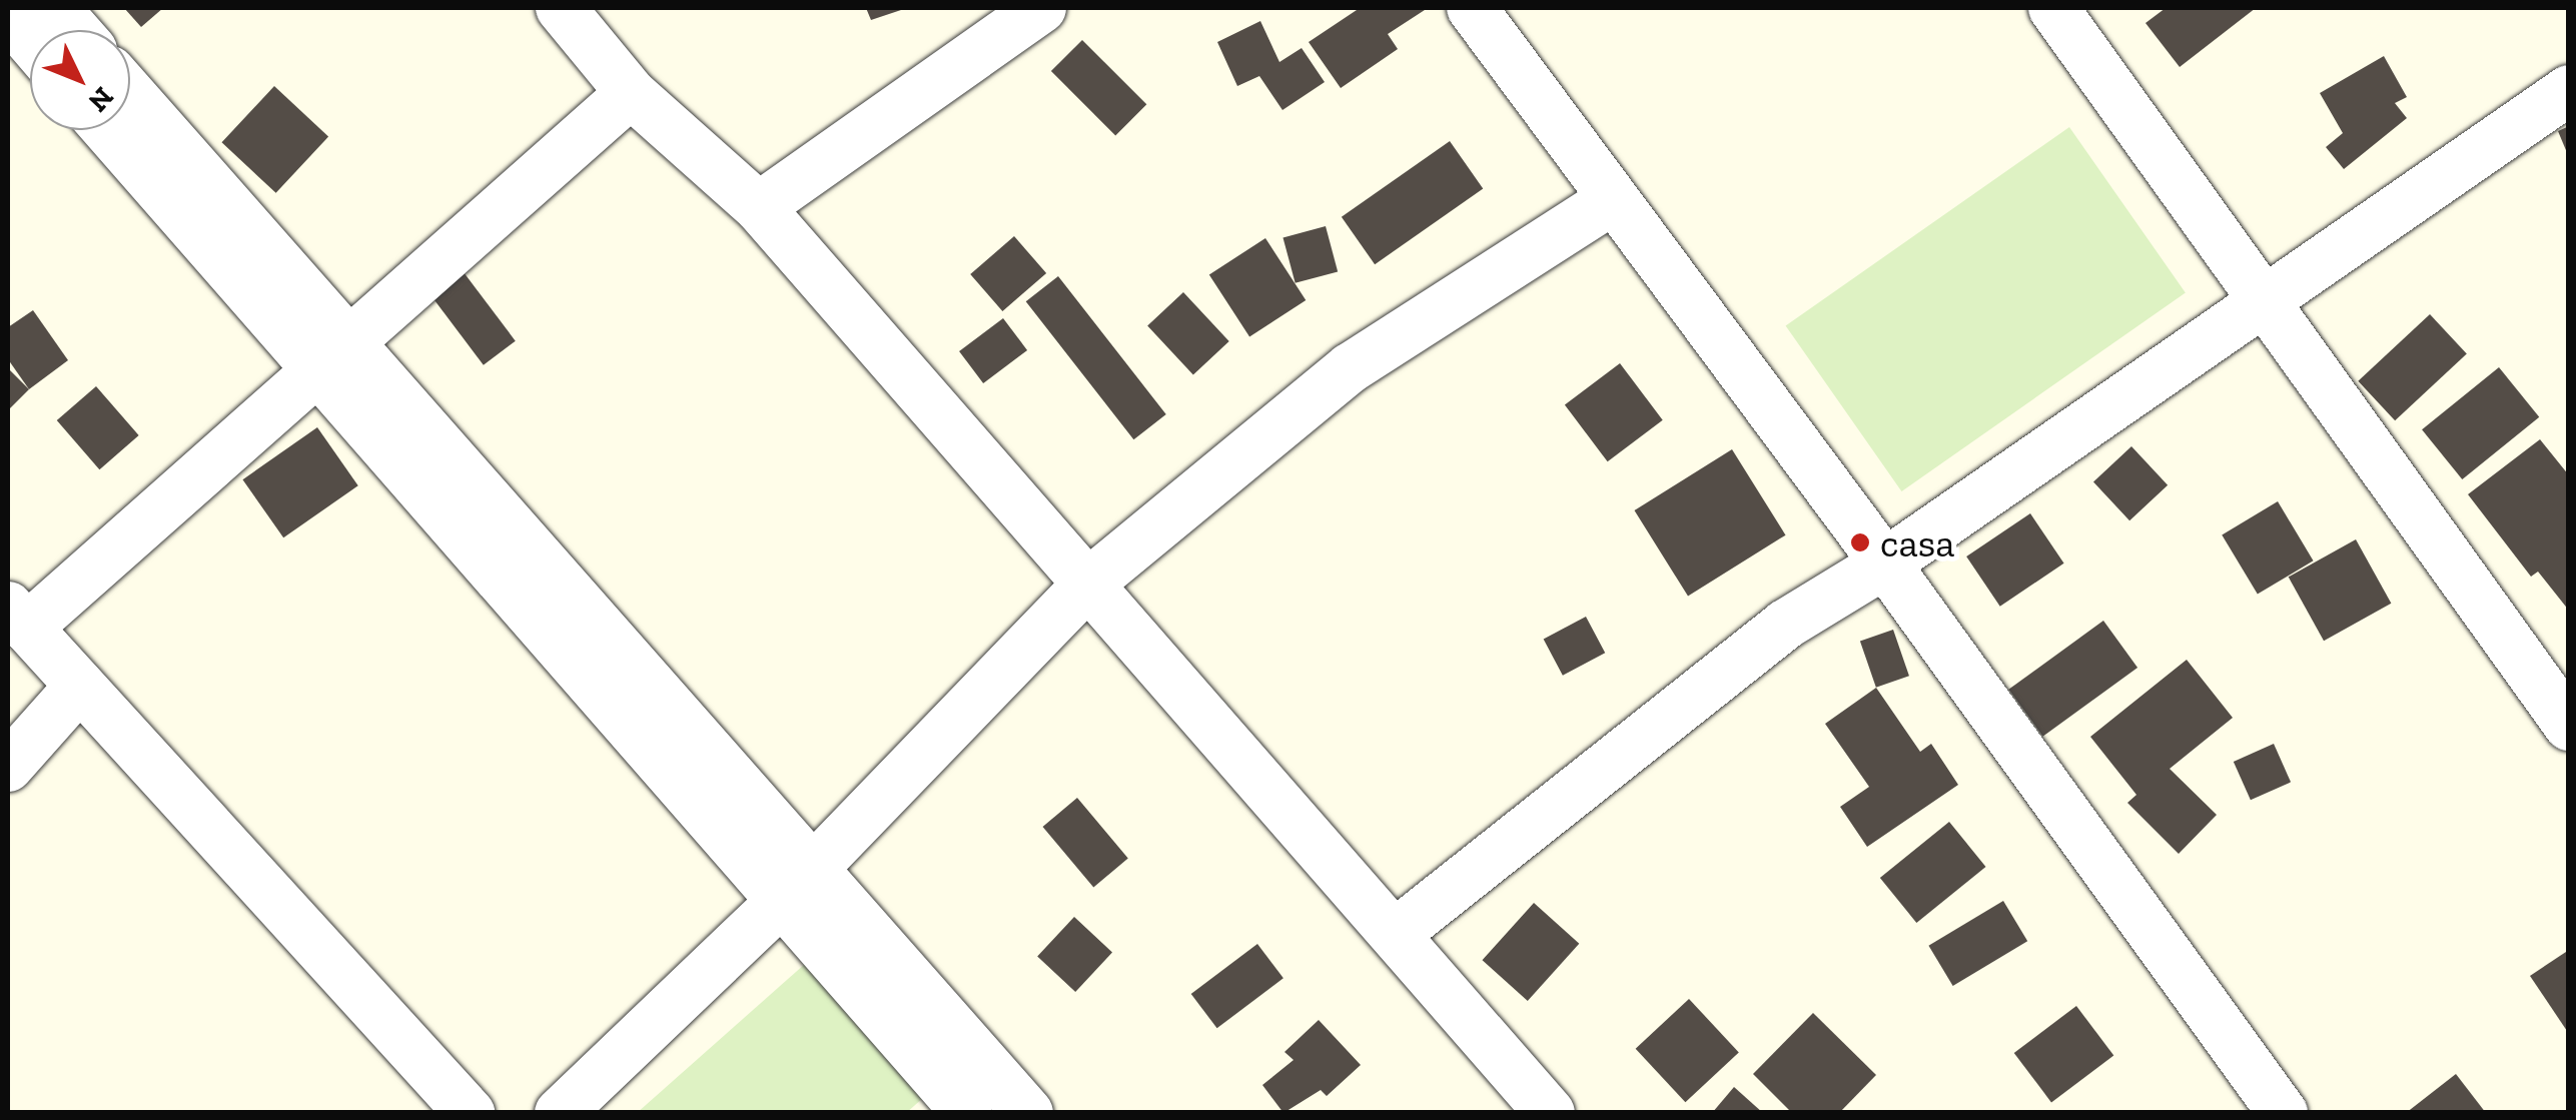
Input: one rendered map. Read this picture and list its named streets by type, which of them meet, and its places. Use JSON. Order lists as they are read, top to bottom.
{
  "places": ["casa"],
  "north": "bottom right"
}
